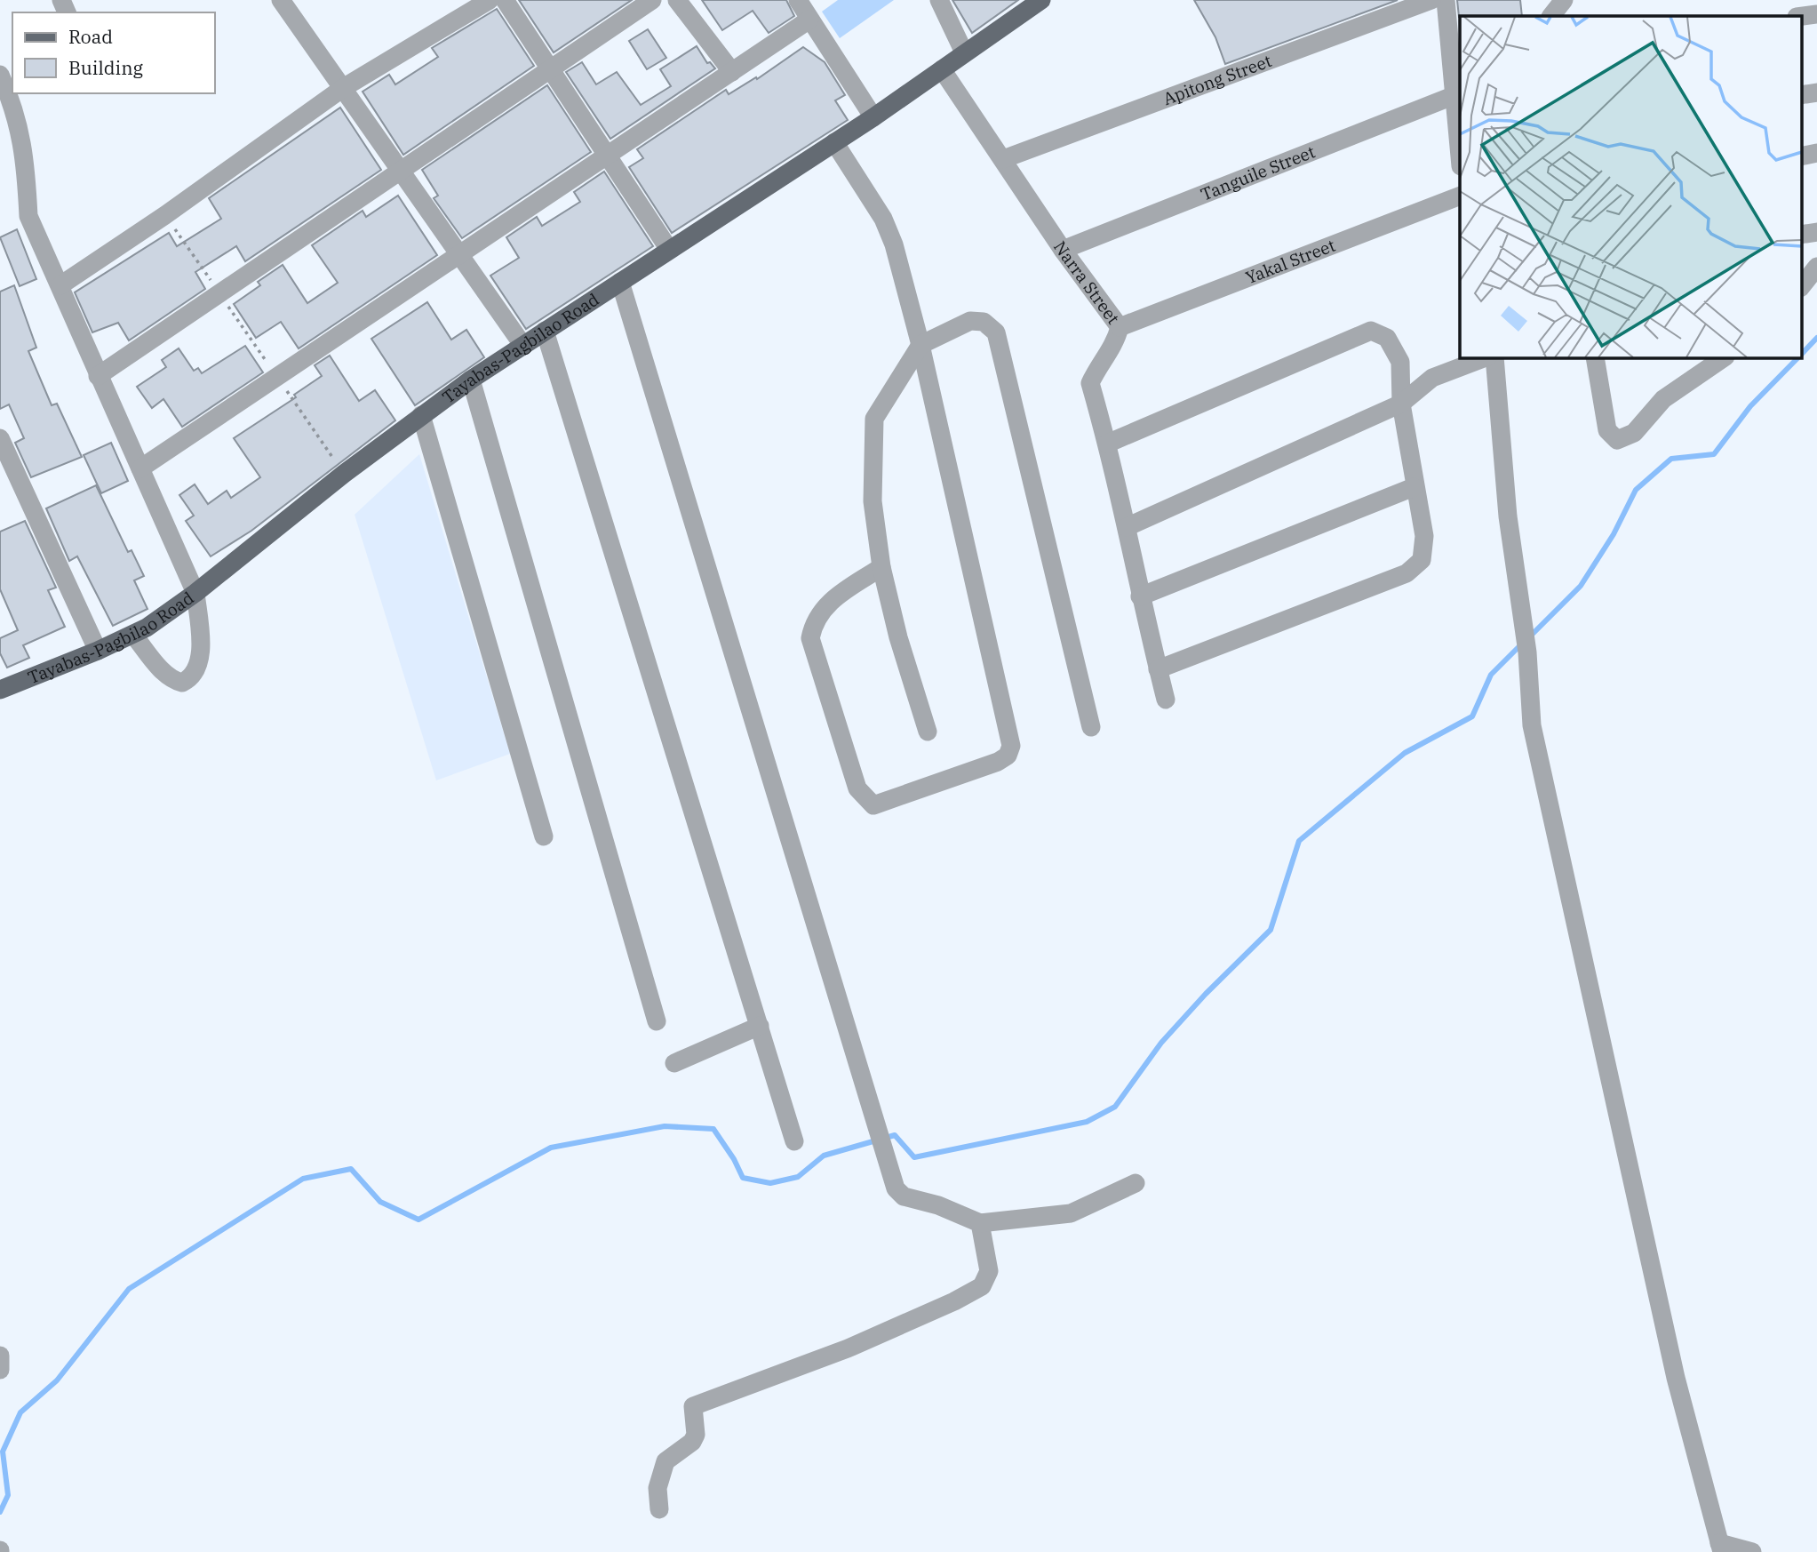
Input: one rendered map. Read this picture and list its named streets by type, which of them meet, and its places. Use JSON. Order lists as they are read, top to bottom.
{
  "streets": {
    "main road": ["Tayabas-Pagbilao Road"],
    "street": [
      "Apitong Street",
      "Tanguile Street",
      "Yakal Street",
      "Narra Street"
    ]
  },
  "crossings": [
    ["Apitong Street", "Narra Street"],
    ["Tanguile Street", "Narra Street"],
    ["Yakal Street", "Narra Street"],
    ["Narra Street", "Tayabas-Pagbilao Road"]
  ],
  "legend": ["Road", "Building"]
}
